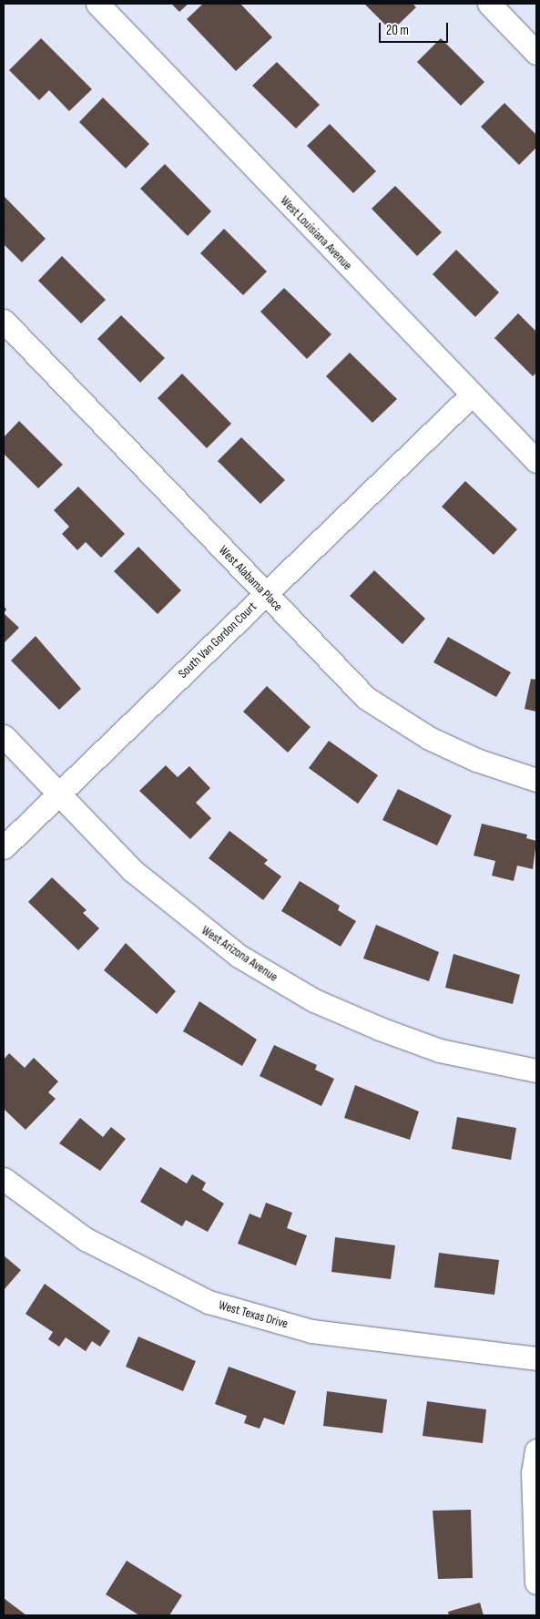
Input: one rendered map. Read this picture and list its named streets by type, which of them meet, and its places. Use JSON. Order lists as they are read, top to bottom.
{
  "streets": {
    "street": [
      "West Louisiana Avenue",
      "West Alabama Place",
      "South Van Gordon Court",
      "West Arizona Avenue",
      "West Texas Drive"
    ]
  },
  "crossings": [
    ["West Louisiana Avenue", "South Van Gordon Court"],
    ["West Alabama Place", "South Van Gordon Court"],
    ["South Van Gordon Court", "West Arizona Avenue"]
  ],
  "scale_bar": "20 m"
}
